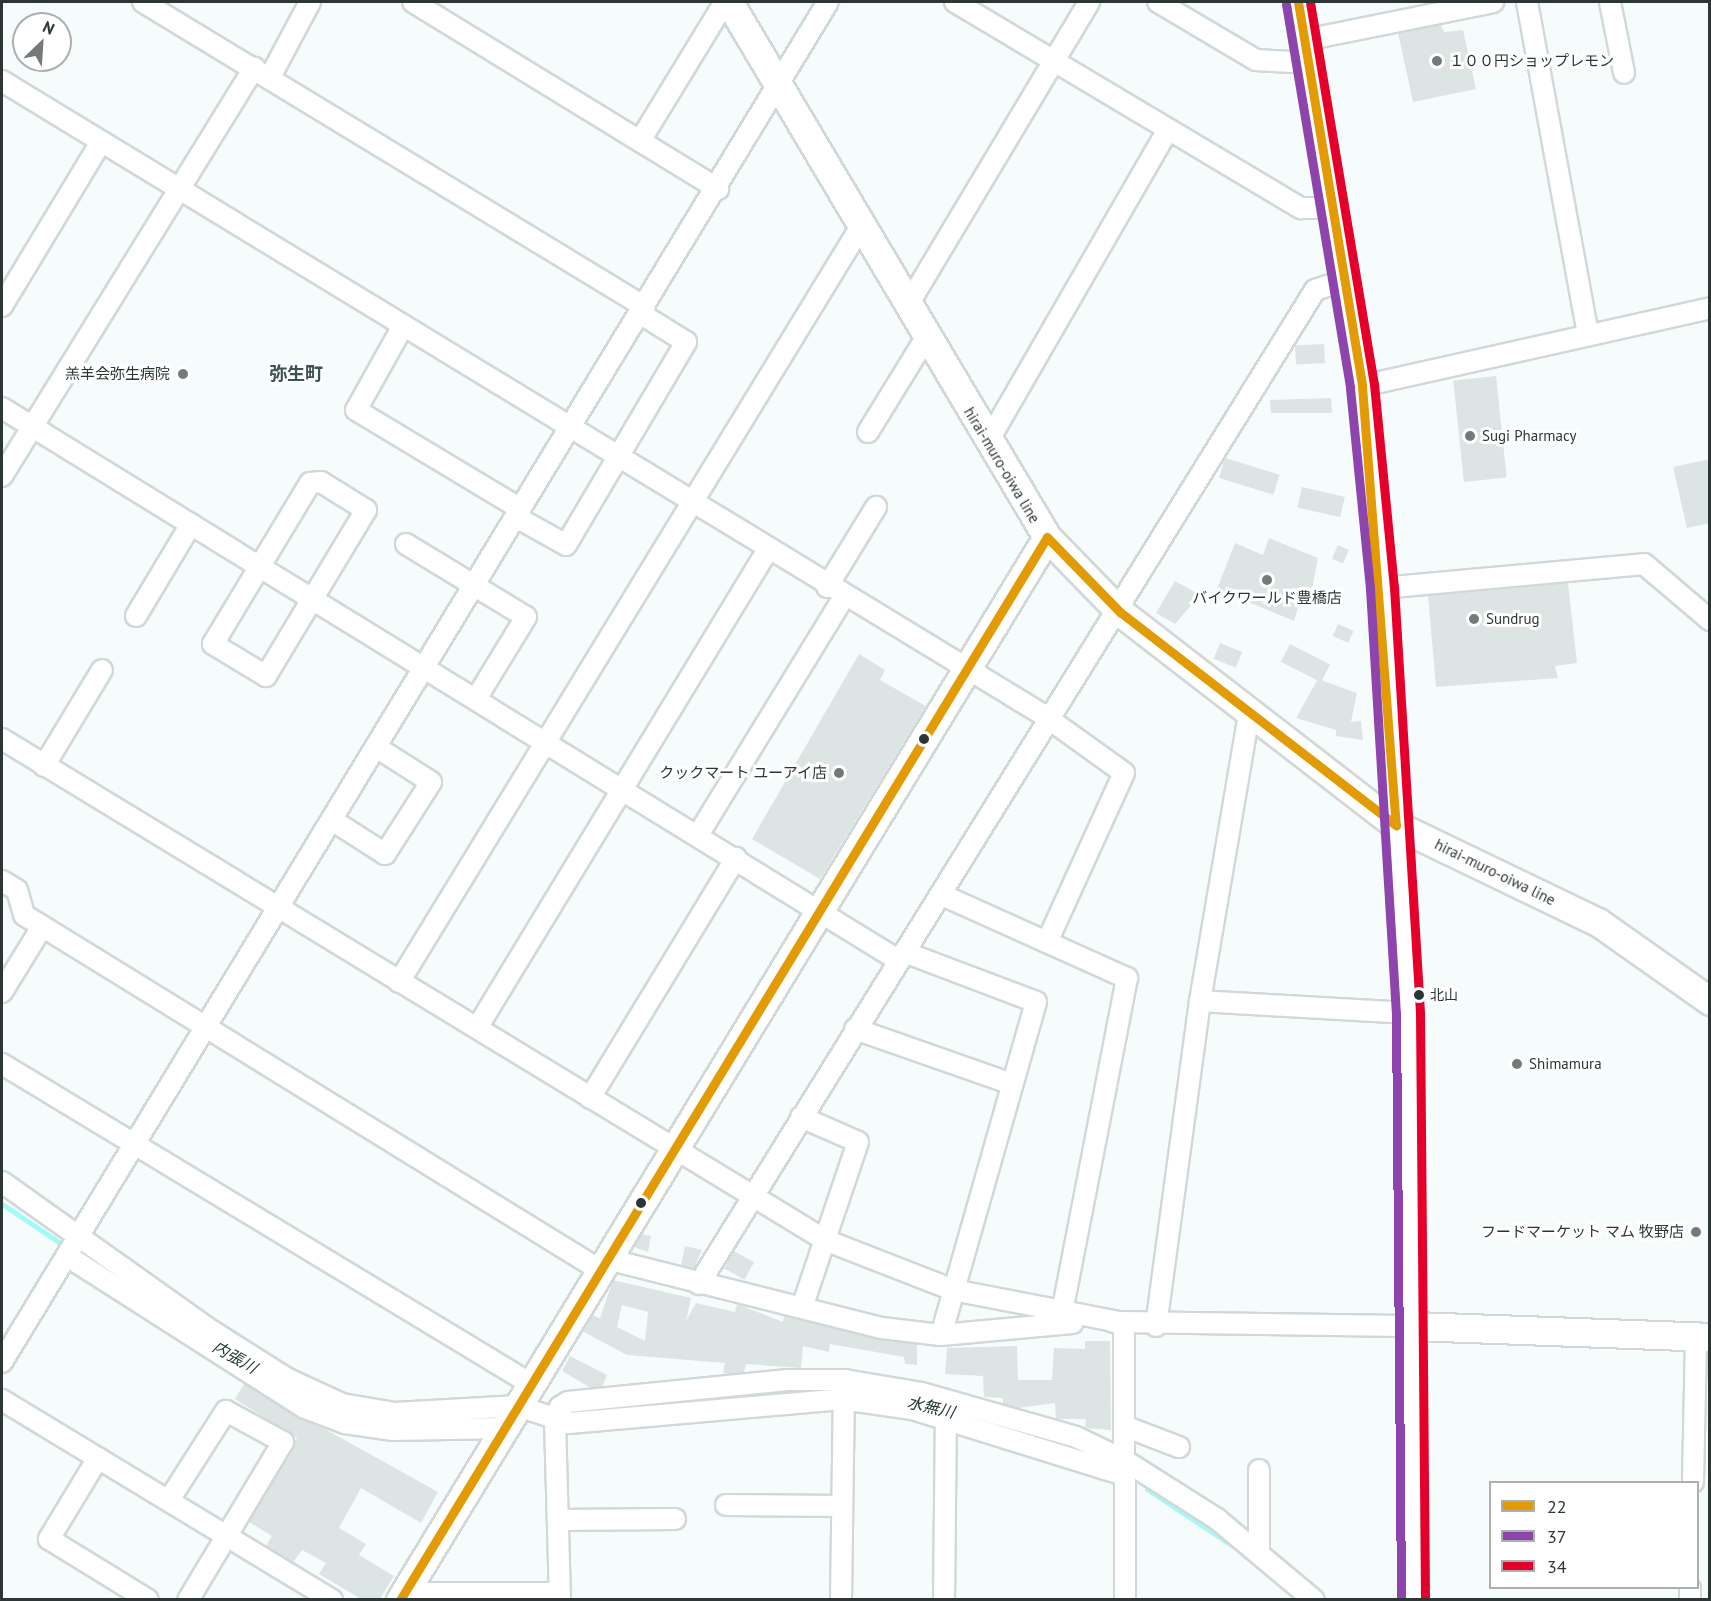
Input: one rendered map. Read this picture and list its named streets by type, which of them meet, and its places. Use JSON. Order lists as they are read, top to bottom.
{
  "streets": {
    "main road": ["hirai-muro-oiwa line"]
  },
  "districts": ["弥生町"],
  "water": ["内張川", "水無川"],
  "places": [
    "１００円ショップレモン",
    "羔羊会弥生病院",
    "Sugi Pharmacy",
    "バイクワールド豊橋店",
    "Sundrug",
    "クックマート ユーアイ店",
    "北山",
    "Shimamura",
    "フードマーケット マム 牧野店"
  ],
  "lines": ["transit line 22", "transit line 34", "transit line 37"],
  "legend": ["22", "37", "34"],
  "north": "top right"
}
